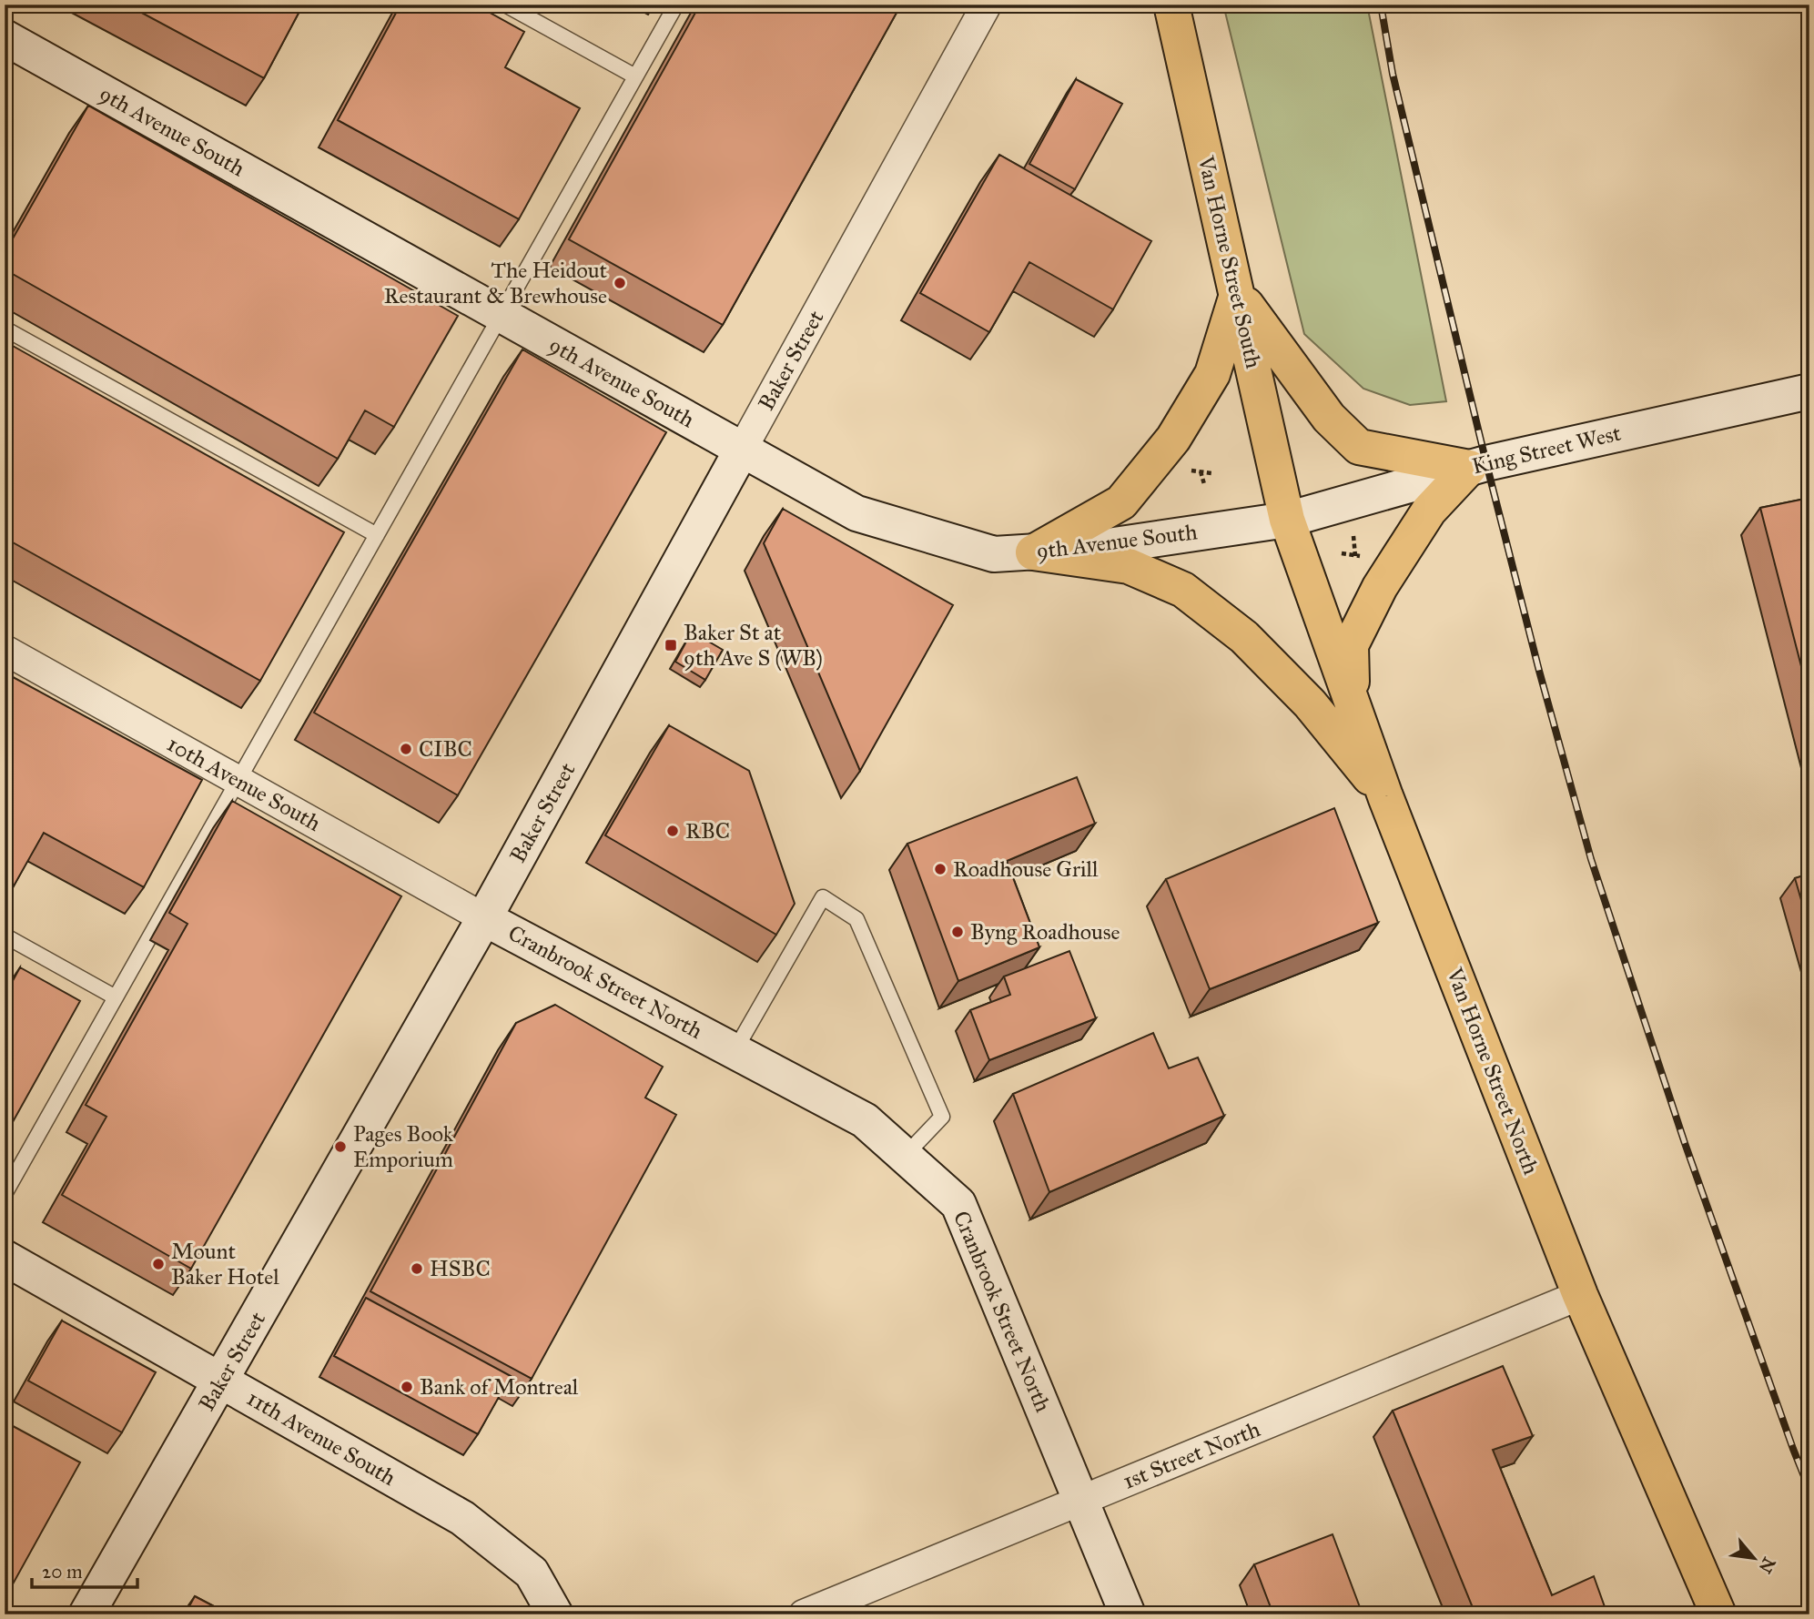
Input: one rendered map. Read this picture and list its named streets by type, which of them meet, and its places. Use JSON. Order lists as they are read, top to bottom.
{
  "streets": {
    "highway": ["Van Horne Street South", "Van Horne Street North"],
    "street": [
      "9th Avenue South",
      "Baker Street",
      "King Street West",
      "10th Avenue South",
      "Cranbrook Street North",
      "11th Avenue South",
      "1st Street North"
    ]
  },
  "crossings": [
    ["9th Avenue South", "Van Horne Street South"],
    ["9th Avenue South", "Baker Street"],
    ["9th Avenue South", "King Street West"],
    ["9th Avenue South", "Van Horne Street North"],
    ["Van Horne Street South", "King Street West"],
    ["Van Horne Street South", "Van Horne Street North"],
    ["Baker Street", "10th Avenue South"],
    ["Baker Street", "Cranbrook Street North"],
    ["Baker Street", "11th Avenue South"],
    ["King Street West", "Van Horne Street North"],
    ["10th Avenue South", "Cranbrook Street North"],
    ["Cranbrook Street North", "1st Street North"],
    ["Van Horne Street North", "1st Street North"]
  ],
  "places": {
    "other": [
      "The Heidout Restaurant & Brewhouse",
      "CIBC",
      "RBC",
      "Roadhouse Grill",
      "Byng Roadhouse",
      "Pages Book Emporium",
      "Mount Baker Hotel",
      "HSBC",
      "Bank of Montreal"
    ],
    "transit": ["Baker St at 9th Ave S (WB)"]
  },
  "scale_bar": "20 m",
  "north": "bottom right"
}
